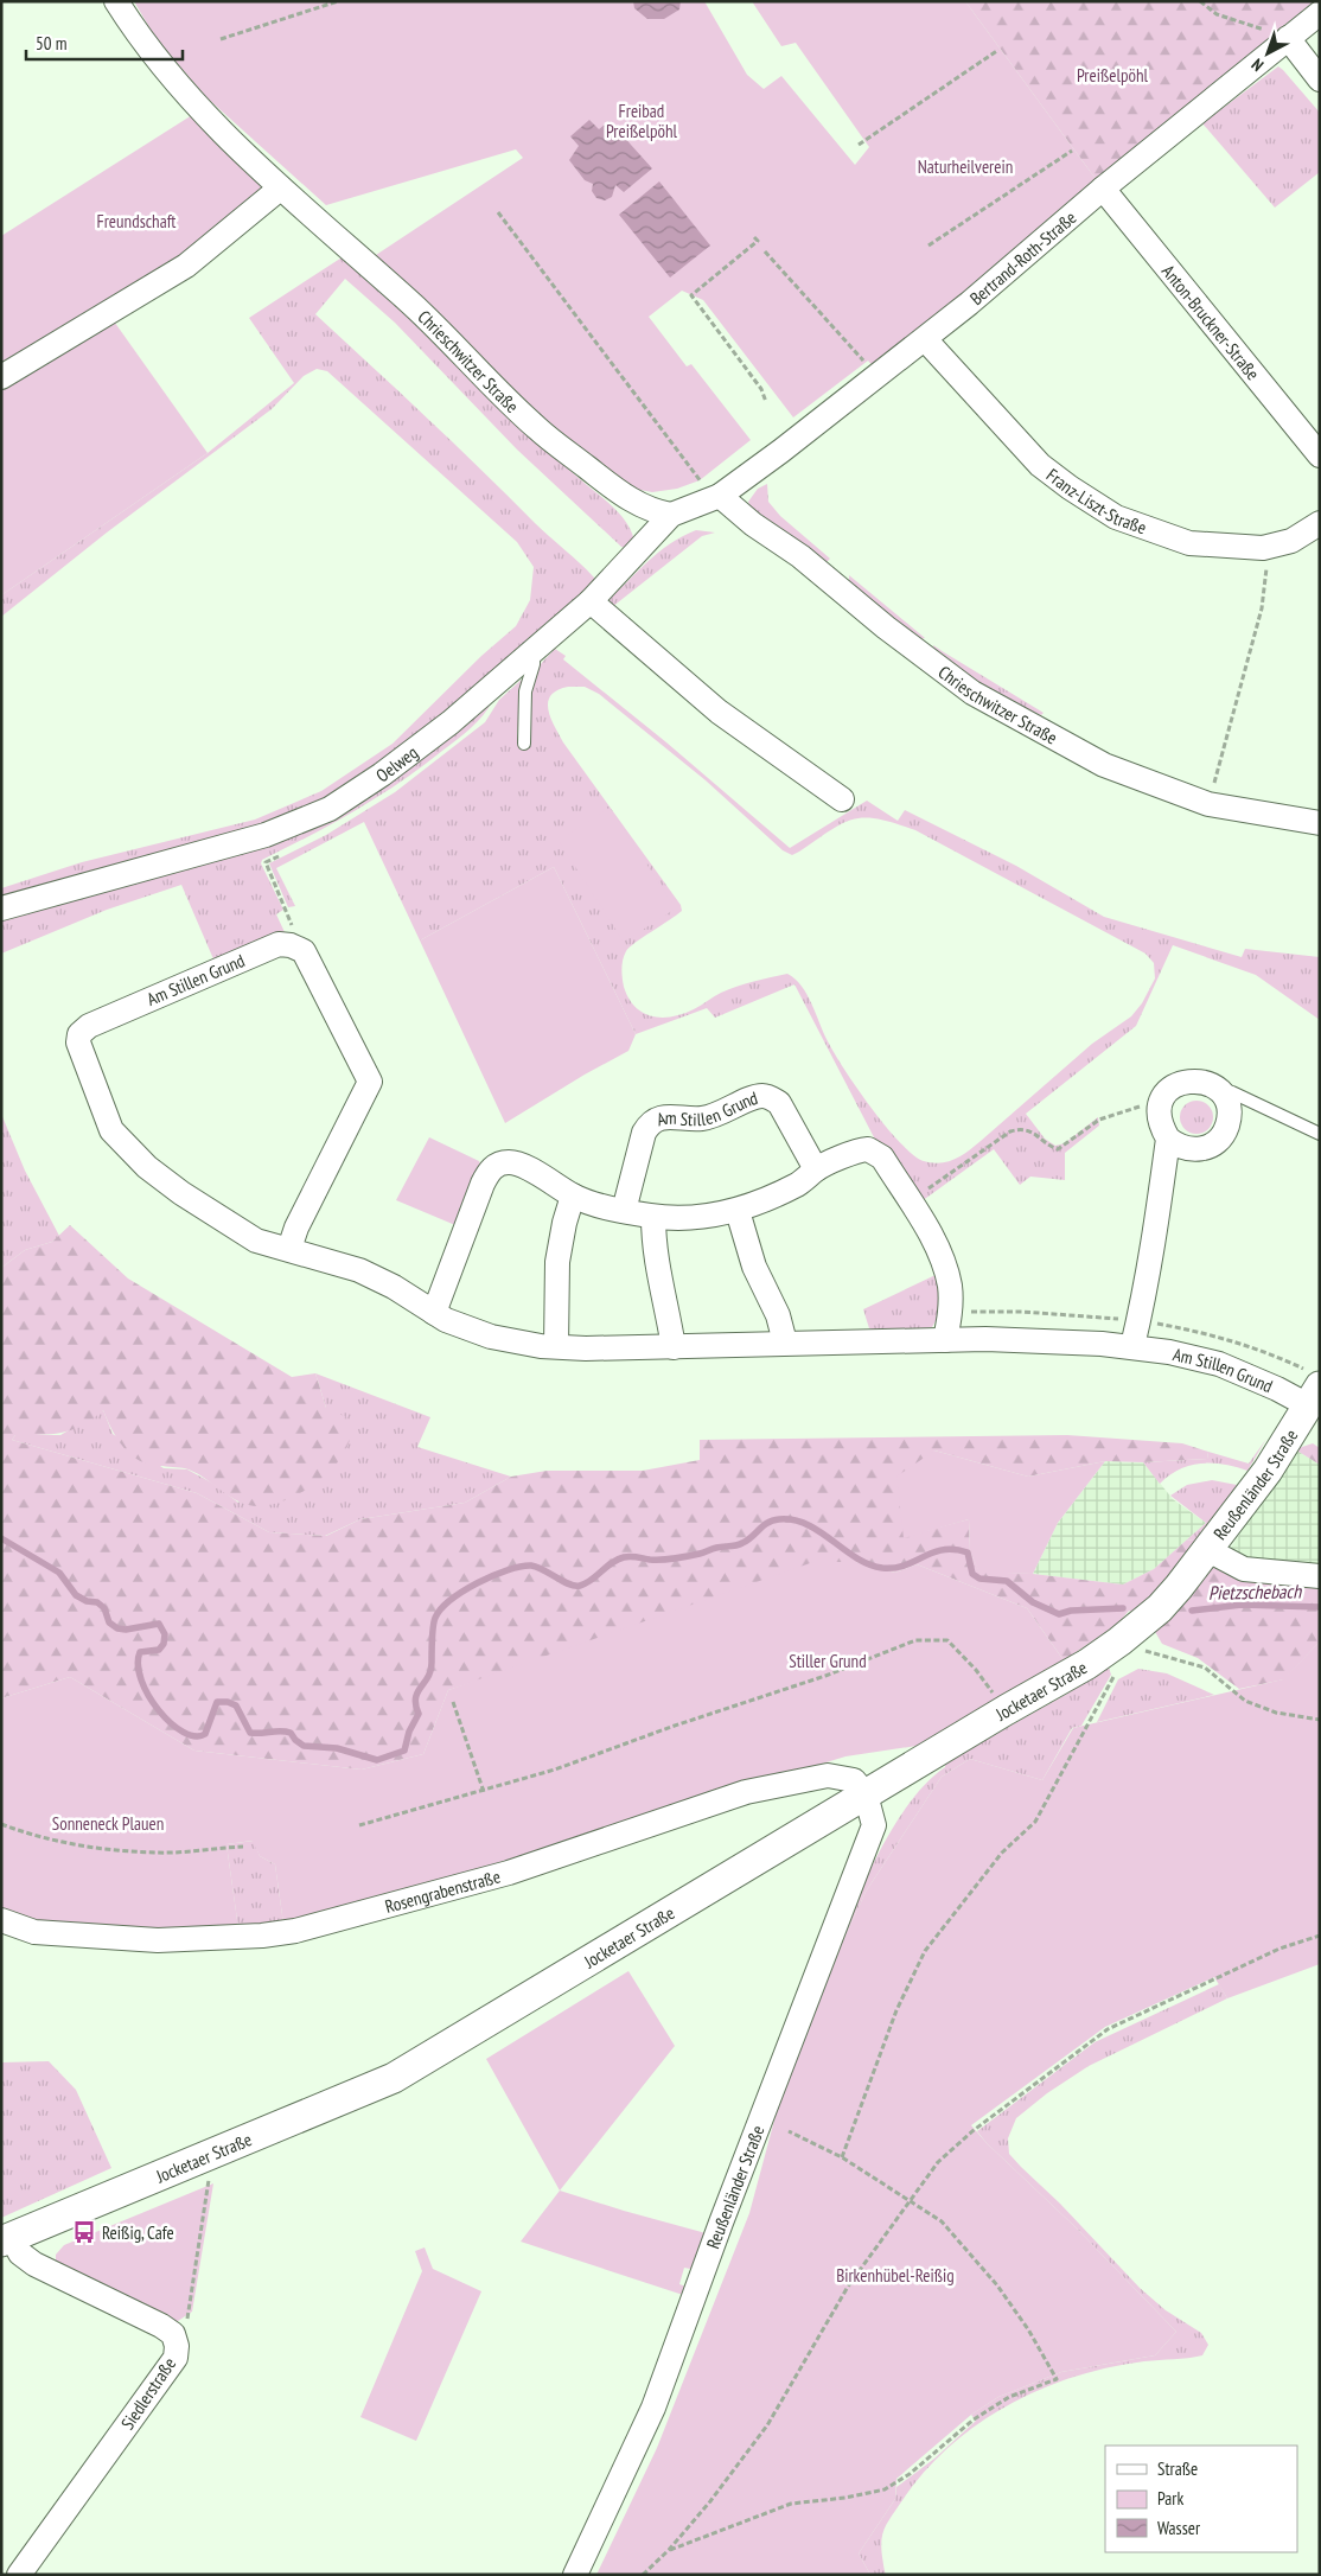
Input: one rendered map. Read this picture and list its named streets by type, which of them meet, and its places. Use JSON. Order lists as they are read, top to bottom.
{
  "streets": {
    "street": [
      "Bertrand-Roth-Straße",
      "Anton-Bruckner-Straße",
      "Chrieschwitzer Straße",
      "Franz-Liszt-Straße",
      "Oelweg",
      "Am Stillen Grund",
      "Reußenländer Straße",
      "Jocketaer Straße",
      "Rosengrabenstraße",
      "Siedlerstraße"
    ]
  },
  "crossings": [
    ["Bertrand-Roth-Straße", "Anton-Bruckner-Straße"],
    ["Bertrand-Roth-Straße", "Chrieschwitzer Straße"],
    ["Bertrand-Roth-Straße", "Franz-Liszt-Straße"],
    ["Bertrand-Roth-Straße", "Oelweg"],
    ["Chrieschwitzer Straße", "Oelweg"],
    ["Am Stillen Grund", "Reußenländer Straße"],
    ["Reußenländer Straße", "Jocketaer Straße"],
    ["Reußenländer Straße", "Rosengrabenstraße"],
    ["Jocketaer Straße", "Rosengrabenstraße"],
    ["Jocketaer Straße", "Siedlerstraße"]
  ],
  "water": ["Pietzschebach"],
  "parks": [
    "Preißelpöhl",
    "Freibad Preißelpöhl",
    "Naturheilverein",
    "Freundschaft",
    "Stiller Grund",
    "Sonneneck Plauen",
    "Birkenhübel-Reißig"
  ],
  "places": {
    "bus stop": ["Reißig, Cafe"]
  },
  "legend": ["Straße", "Park", "Wasser"],
  "scale_bar": "50 m",
  "north": "bottom left"
}
